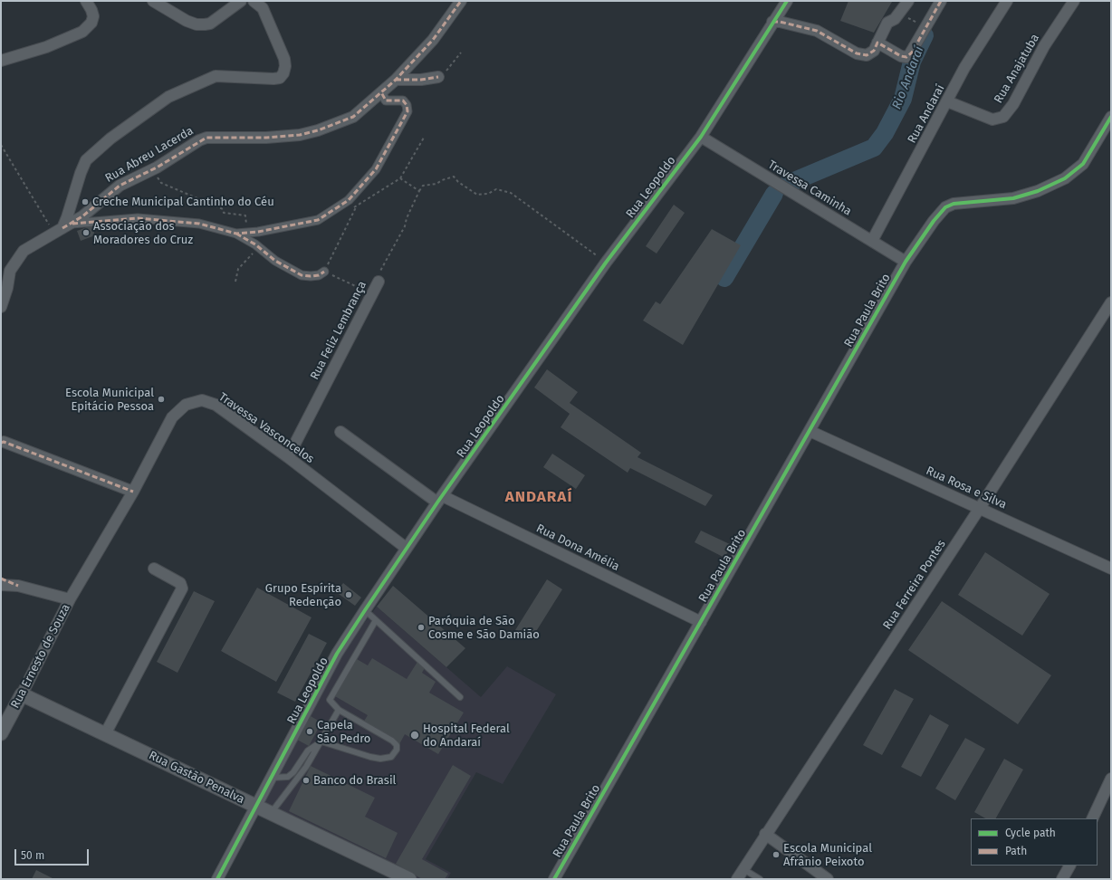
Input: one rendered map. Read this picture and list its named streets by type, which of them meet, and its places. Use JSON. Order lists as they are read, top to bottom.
{
  "streets": {
    "street": [
      "Rua Anajatuba",
      "Rua Andaraí",
      "Rua Abreu Lacerda",
      "Rua Leopoldo",
      "Travessa Caminha",
      "Rua Paula Brito",
      "Rua Feliz Lembrança",
      "Travessa Vasconcelos",
      "Rua Rosa e Silva",
      "Rua Dona Amélia",
      "Rua Ferreira Pontes",
      "Rua Ernesto de Souza",
      "Rua Gastão Penalva"
    ]
  },
  "crossings": [
    ["Rua Anajatuba", "Rua Andaraí"],
    ["Rua Andaraí", "Travessa Caminha"],
    ["Rua Leopoldo", "Travessa Caminha"],
    ["Rua Leopoldo", "Travessa Vasconcelos"],
    ["Rua Leopoldo", "Rua Dona Amélia"],
    ["Rua Leopoldo", "Rua Gastão Penalva"],
    ["Travessa Caminha", "Rua Paula Brito"],
    ["Rua Paula Brito", "Rua Rosa e Silva"],
    ["Rua Paula Brito", "Rua Dona Amélia"],
    ["Rua Feliz Lembrança", "Travessa Vasconcelos"],
    ["Travessa Vasconcelos", "Rua Ernesto de Souza"],
    ["Rua Rosa e Silva", "Rua Ferreira Pontes"],
    ["Rua Ernesto de Souza", "Rua Gastão Penalva"]
  ],
  "districts": ["ANDARAÍ"],
  "water": ["Rio Andaraí"],
  "places": [
    "Creche Municipal Cantinho do Céu",
    "Associação dos Moradores do Cruz",
    "Escola Municipal Epitácio Pessoa",
    "Grupo Espírita Redenção",
    "Paróquia de São Cosme e São Damião",
    "Capela São Pedro",
    "Hospital Federal do Andaraí",
    "Banco do Brasil",
    "Escola Municipal Afrânio Peixoto"
  ],
  "legend": ["Cycle path", "Path"],
  "scale_bar": "50 m"
}
